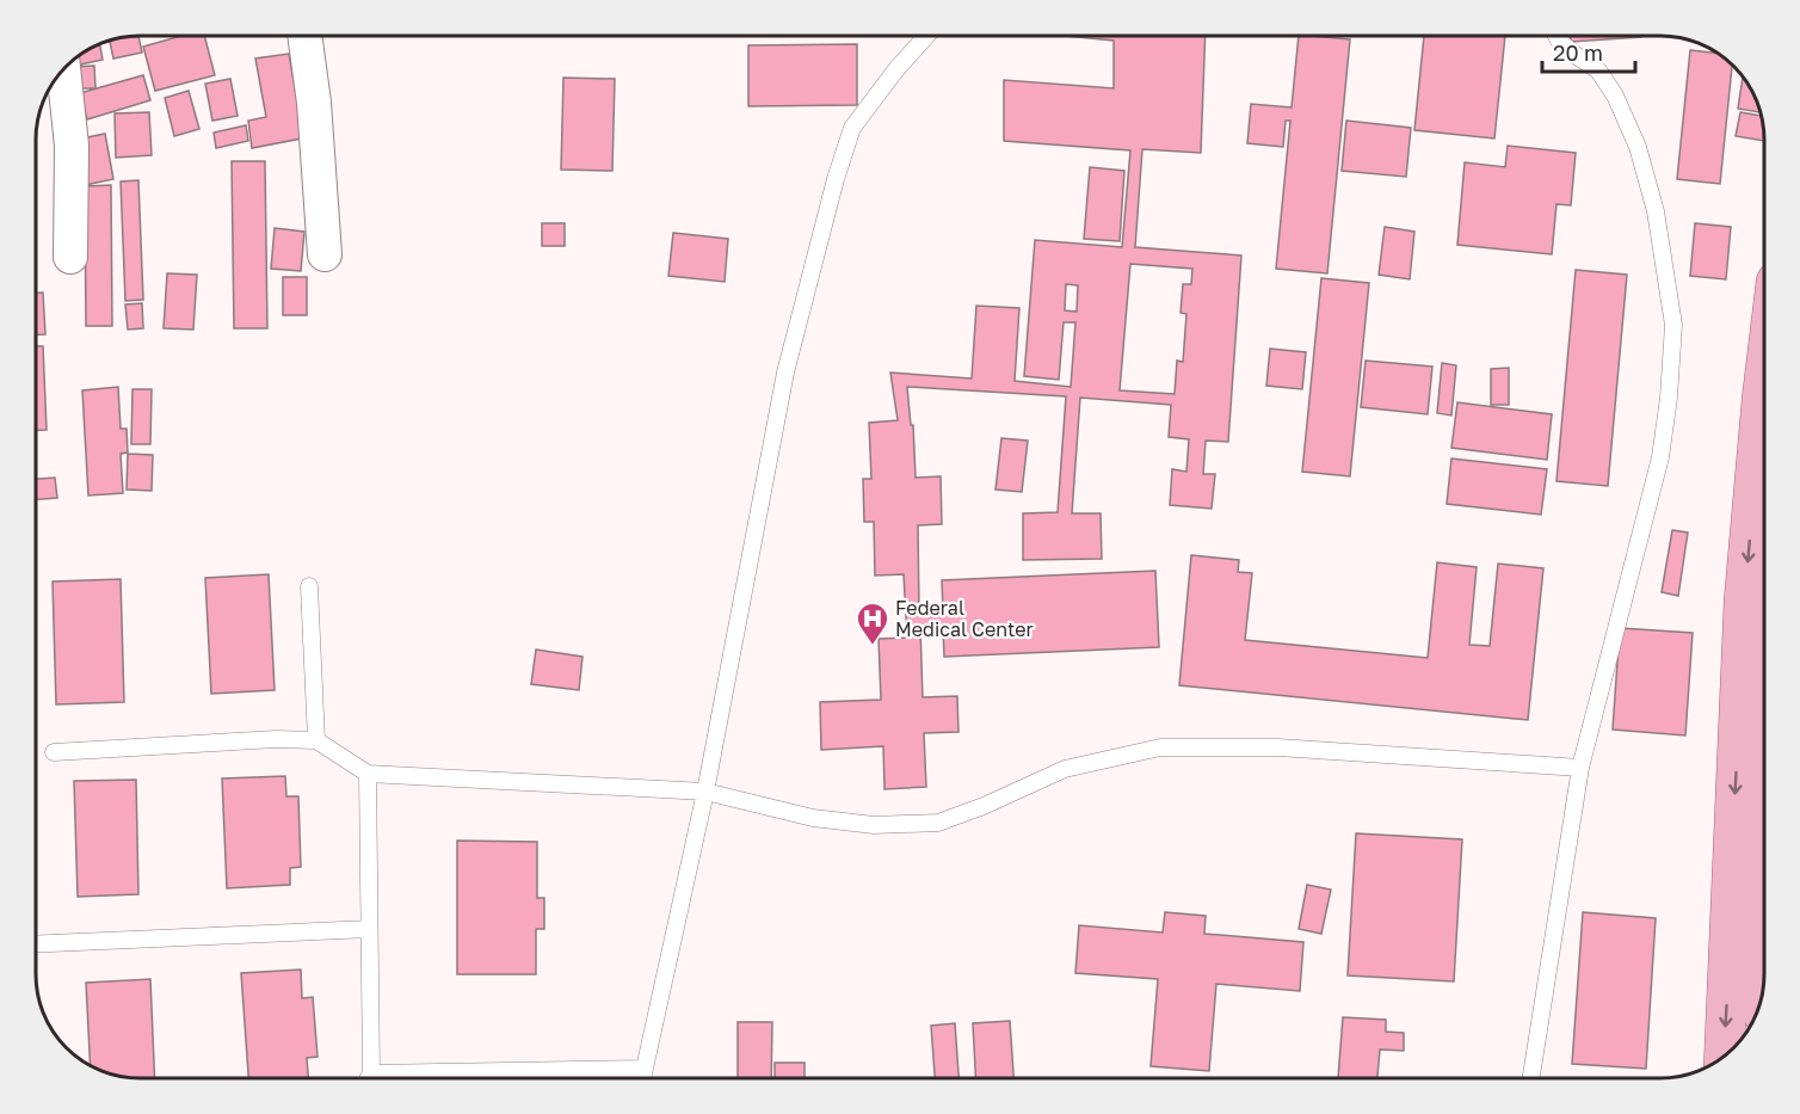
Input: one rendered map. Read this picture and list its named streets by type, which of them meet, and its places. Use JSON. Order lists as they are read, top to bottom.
{
  "places": {
    "hospital": ["Federal Medical Center"]
  },
  "scale_bar": "20 m"
}
